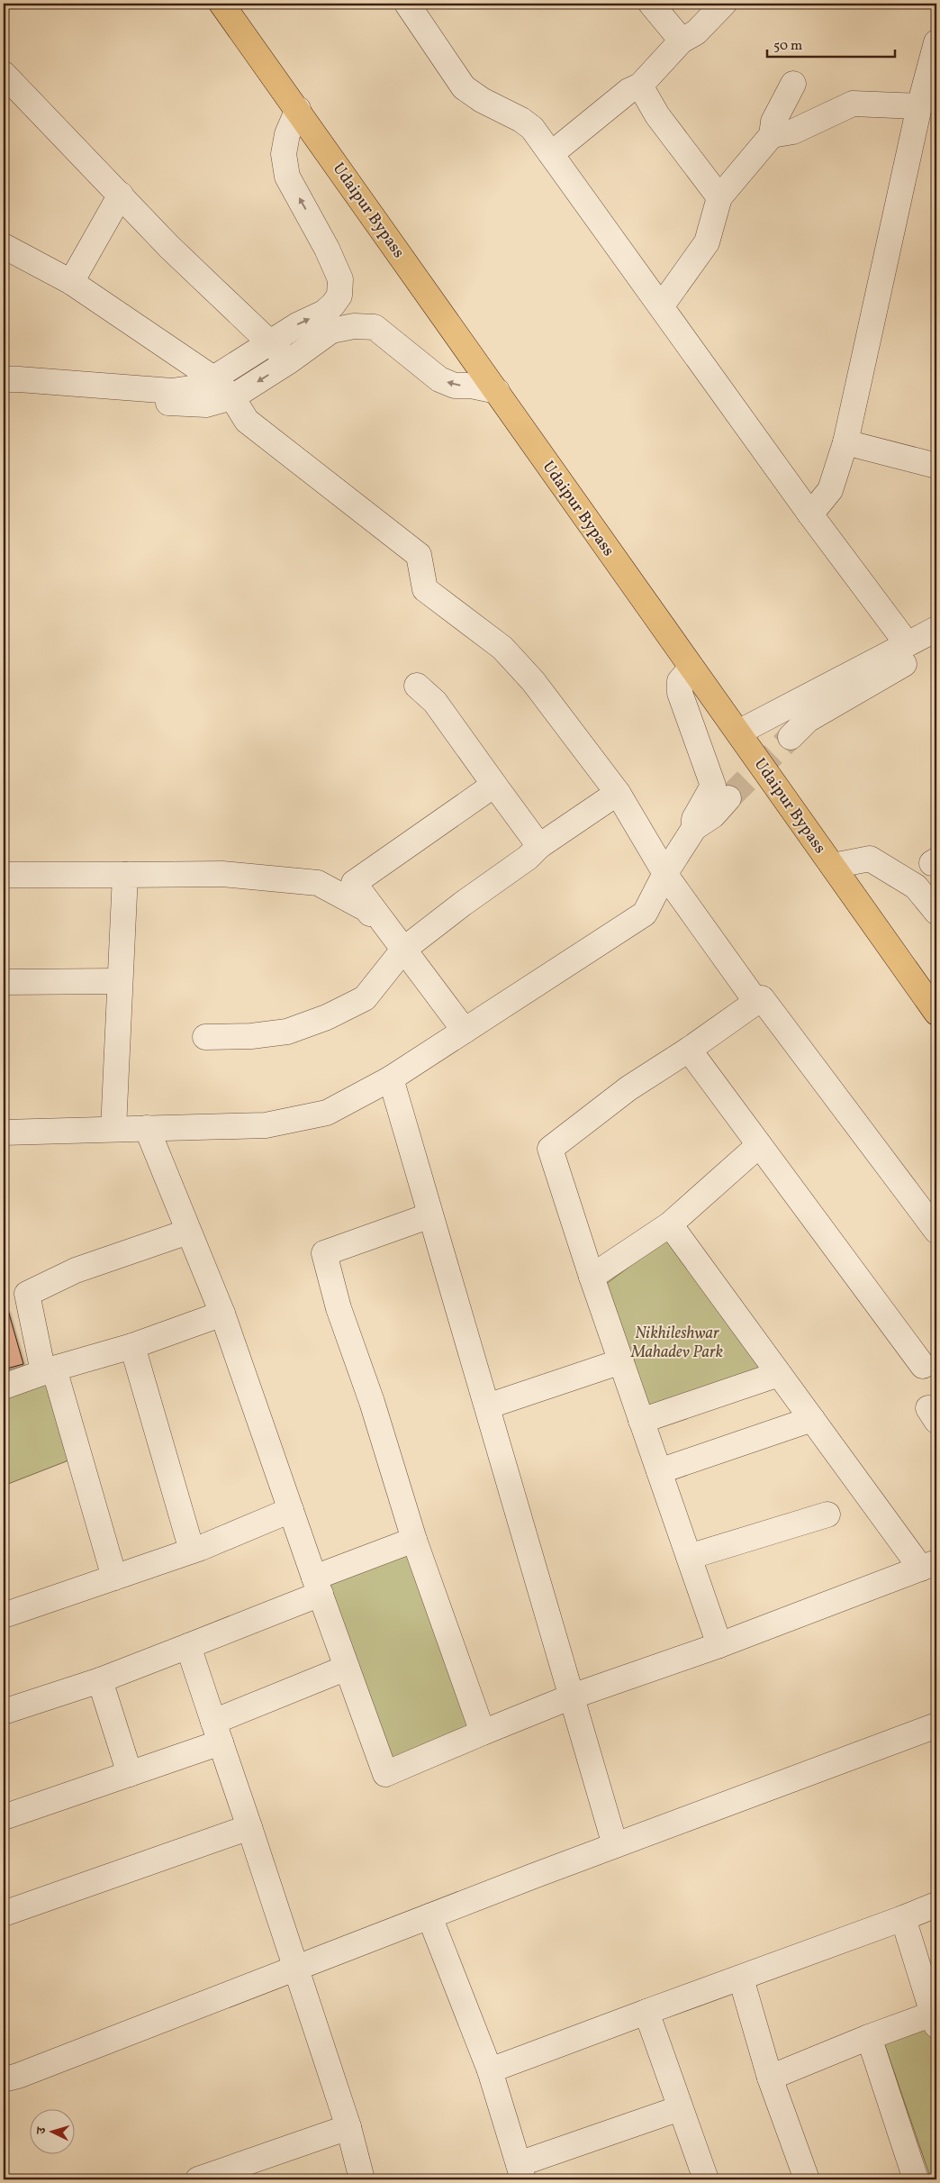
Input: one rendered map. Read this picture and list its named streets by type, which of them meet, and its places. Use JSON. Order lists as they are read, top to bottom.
{
  "streets": {
    "highway": ["Udaipur Bypass"]
  },
  "parks": ["Nikhileshwar Mahadev Park"],
  "scale_bar": "50 m",
  "north": "left"
}
